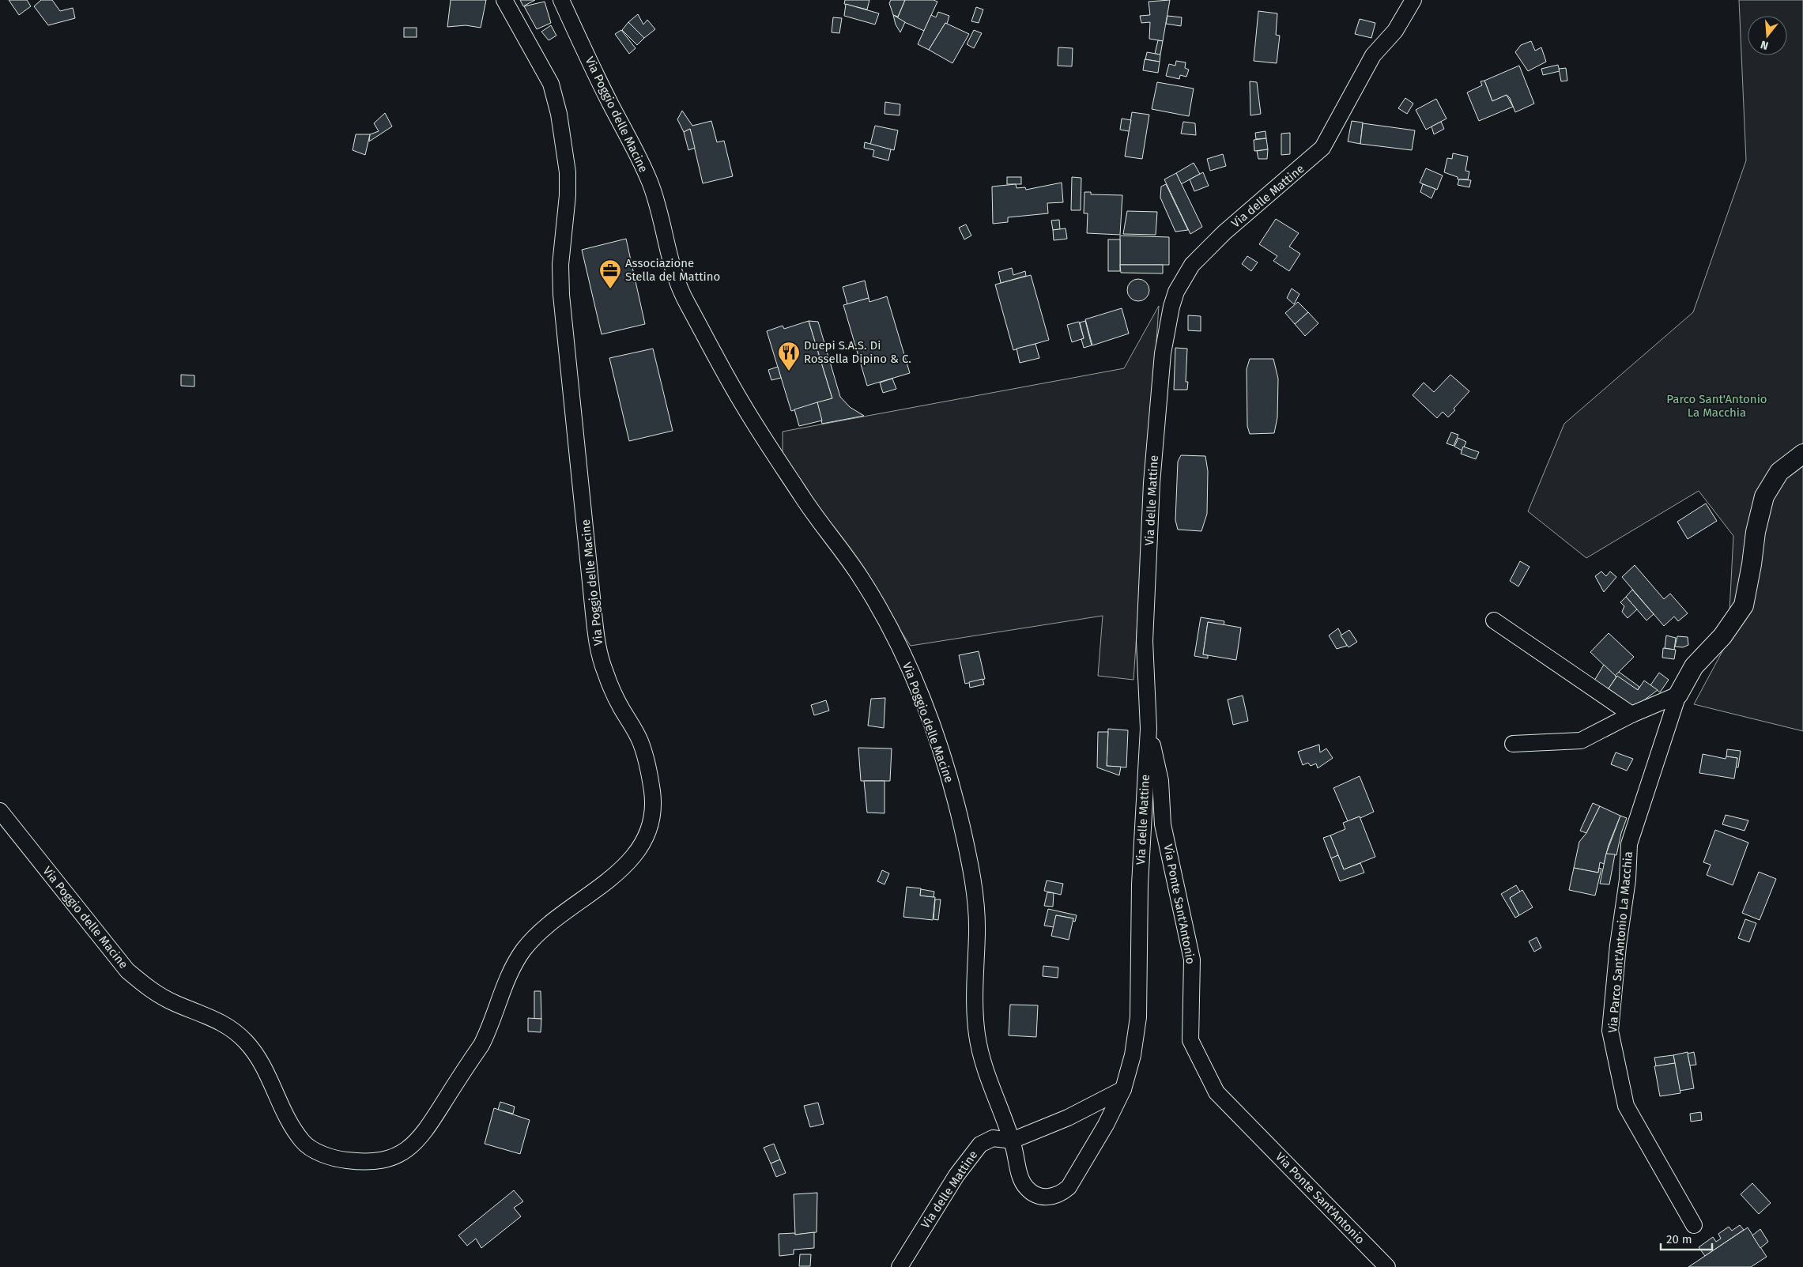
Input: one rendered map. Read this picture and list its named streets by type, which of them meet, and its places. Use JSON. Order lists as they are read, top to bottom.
{
  "streets": {
    "street": [
      "Via Poggio delle Macine",
      "Via delle Mattine",
      "Via Ponte Sant'Antonio",
      "Via Parco Sant'Antonio La Macchia"
    ]
  },
  "crossings": [
    ["Via Poggio delle Macine", "Via delle Mattine"],
    ["Via delle Mattine", "Via Ponte Sant'Antonio"]
  ],
  "parks": ["Parco Sant'Antonio La Macchia"],
  "places": {
    "office": ["Associazione Stella del Mattino"],
    "restaurant": ["Duepi S.A.S. Di Rossella Dipino & C."]
  },
  "scale_bar": "20 m",
  "north": "bottom"
}
